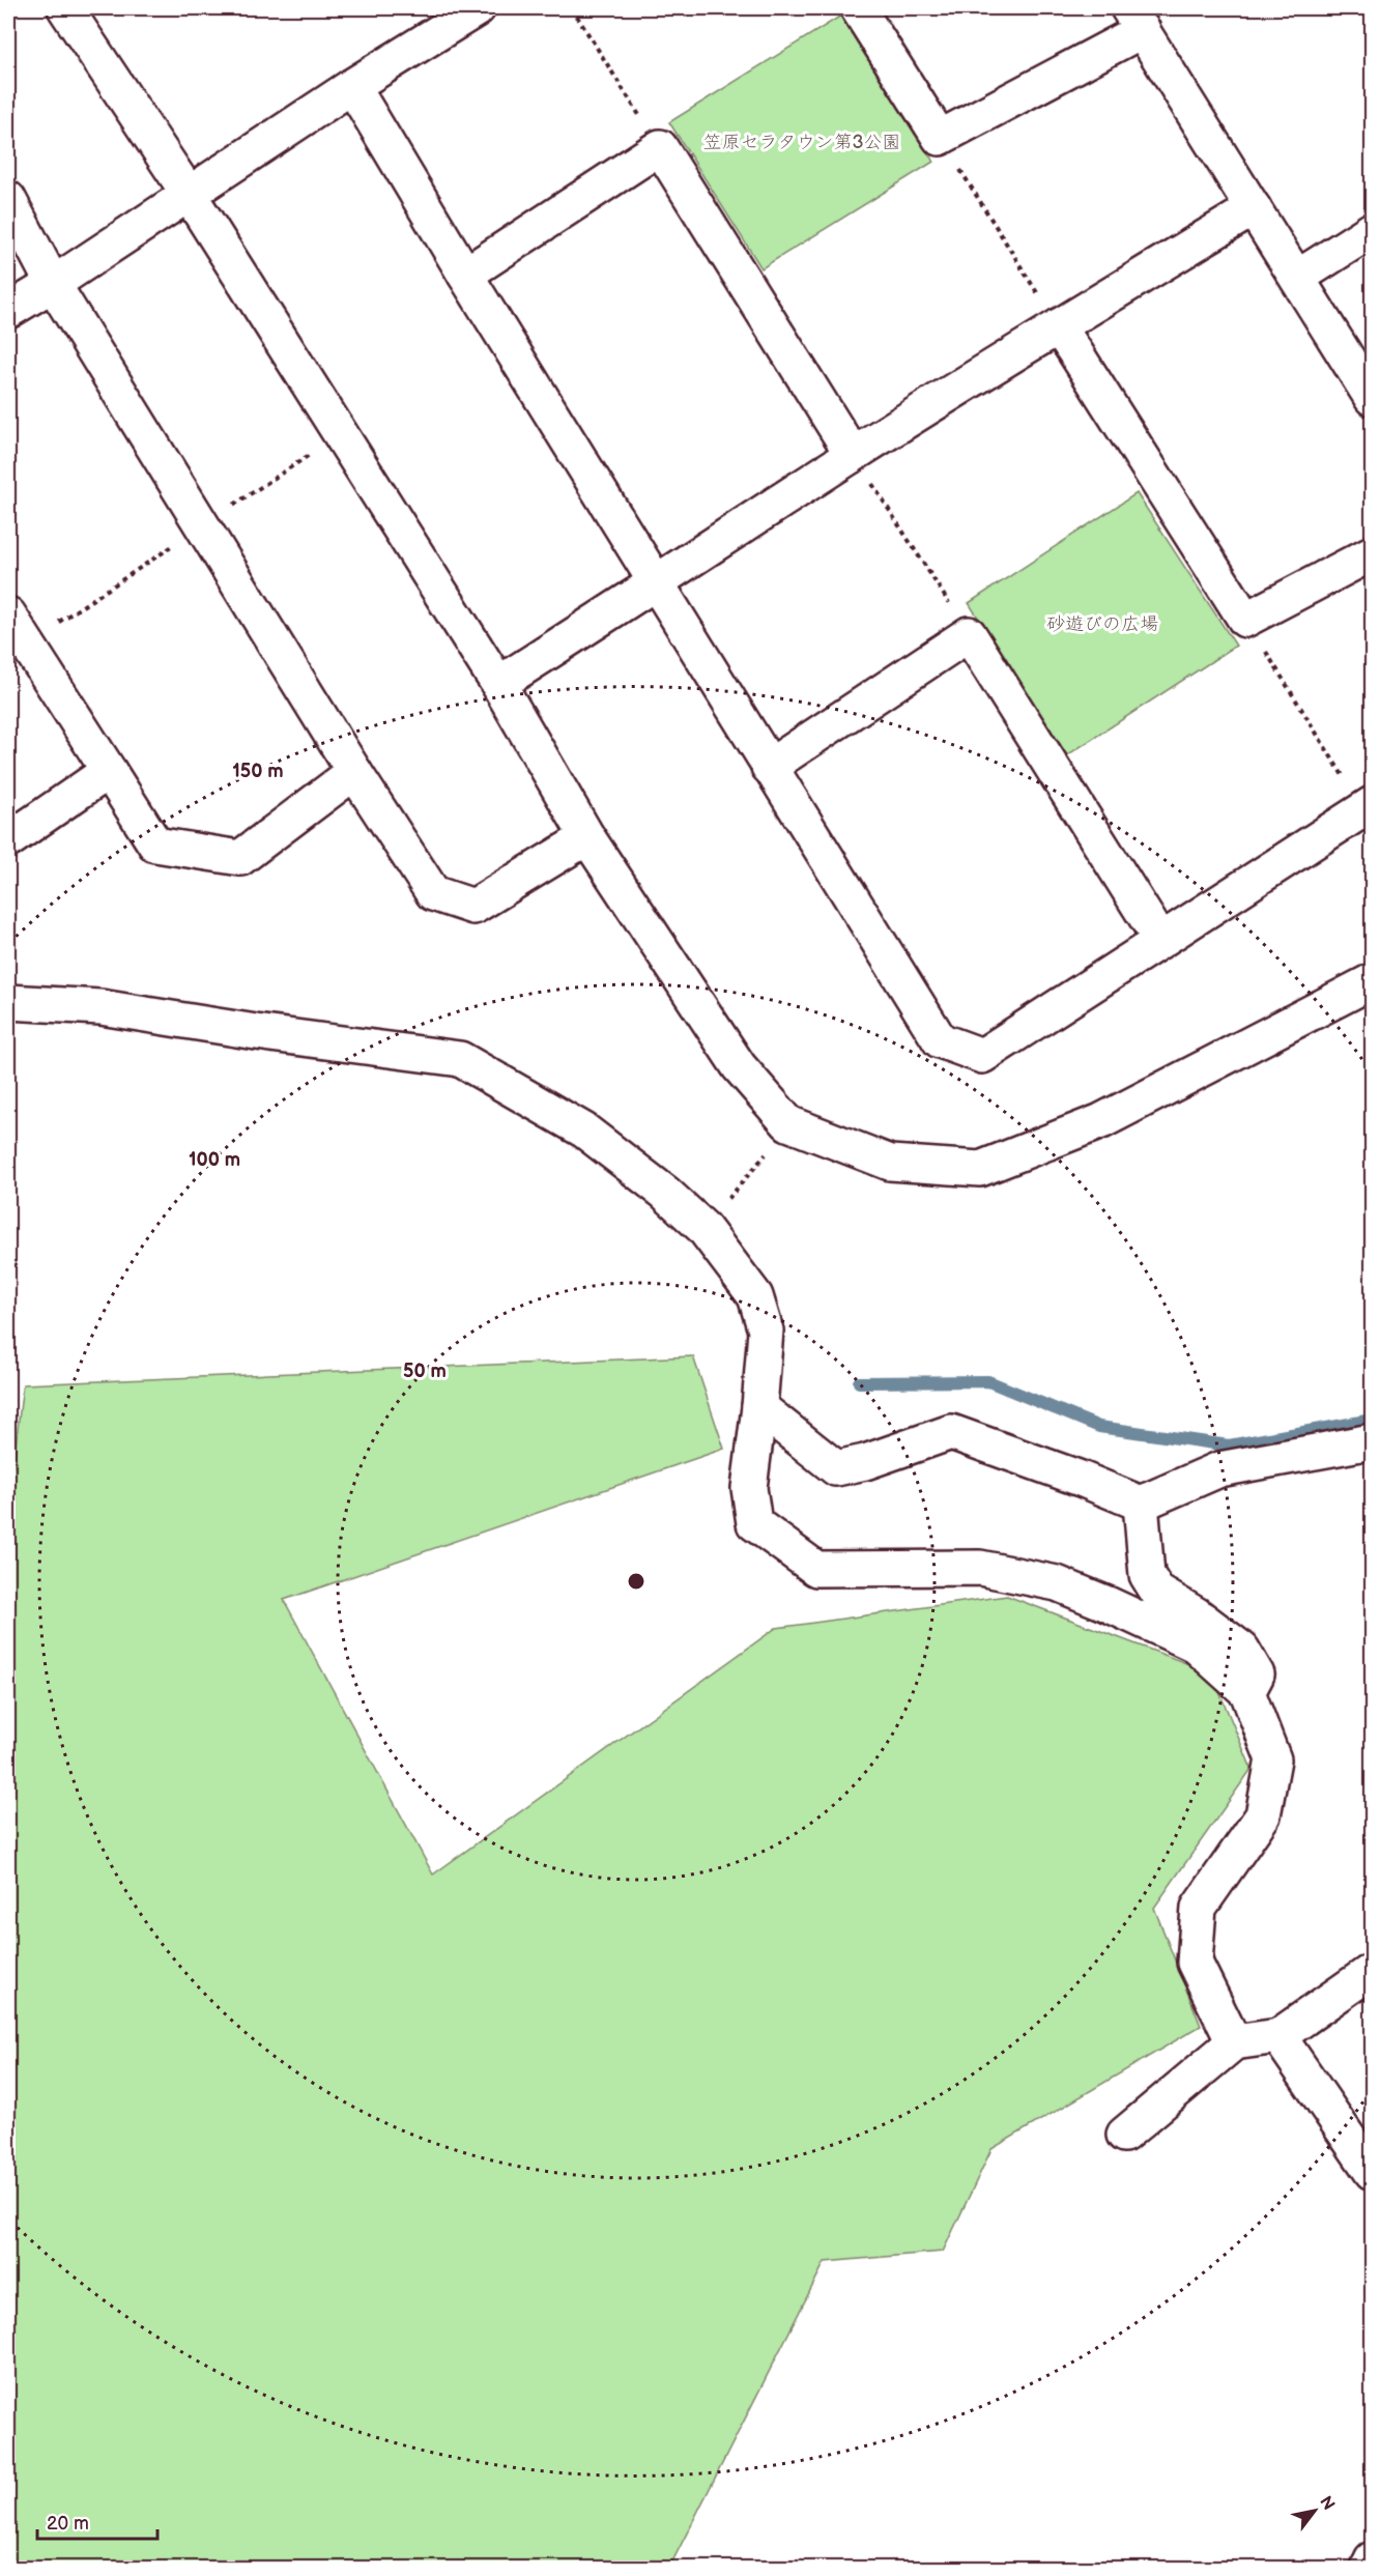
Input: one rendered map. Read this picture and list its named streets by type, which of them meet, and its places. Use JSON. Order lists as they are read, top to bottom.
{
  "parks": ["笠原セラタウン第3公園", "砂遊びの広場"],
  "scale_bar": "20 m",
  "north": "top right",
  "rings": ["150 m", "100 m", "50 m"]
}
